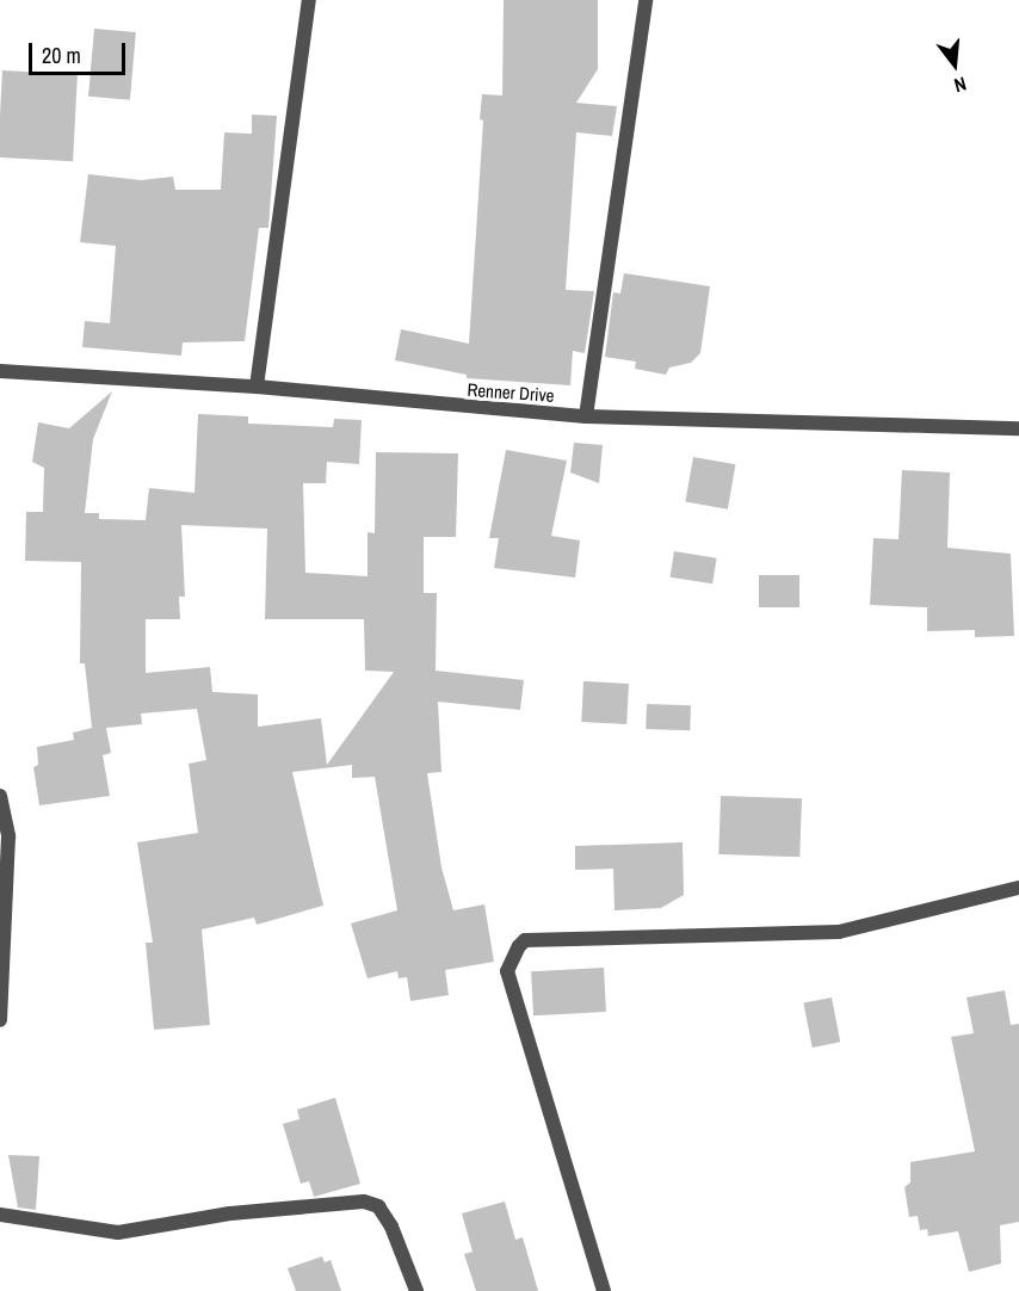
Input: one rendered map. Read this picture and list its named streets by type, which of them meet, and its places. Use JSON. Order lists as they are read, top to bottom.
{
  "streets": {
    "street": ["Renner Drive"]
  },
  "scale_bar": "20 m",
  "north": "bottom"
}
